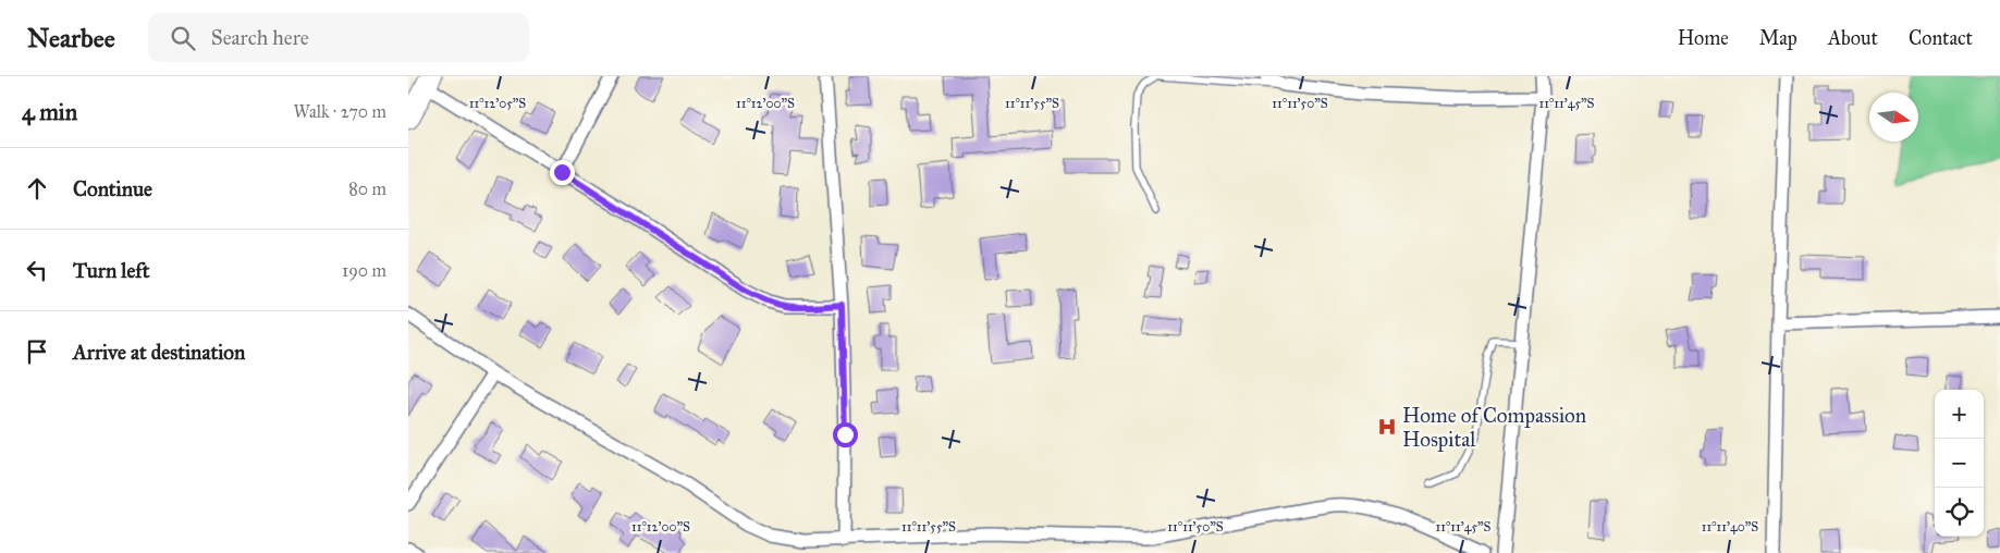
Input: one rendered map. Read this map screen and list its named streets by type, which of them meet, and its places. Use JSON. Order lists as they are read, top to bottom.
{
  "places": {
    "hospital": ["Home of Compassion Hospital"]
  },
  "north": "right",
  "page": {
    "header": "Nearbee",
    "search": "Search here",
    "nav": [
      "Home",
      "Map",
      "About",
      "Contact"
    ],
    "heading": ["4 min", "Walk · 270 m"],
    "list": [
      ["Continue", "80 m"],
      ["Turn left", "190 m"],
      "Arrive at destination"
    ],
    "map_buttons": ["+", "−"]
  },
  "coordinates": [
    "11°12'05\"S",
    "11°12'00\"S",
    "11°11'55\"S",
    "11°11'50\"S",
    "11°11'45\"S",
    "11°11'40\"S"
  ]
}
